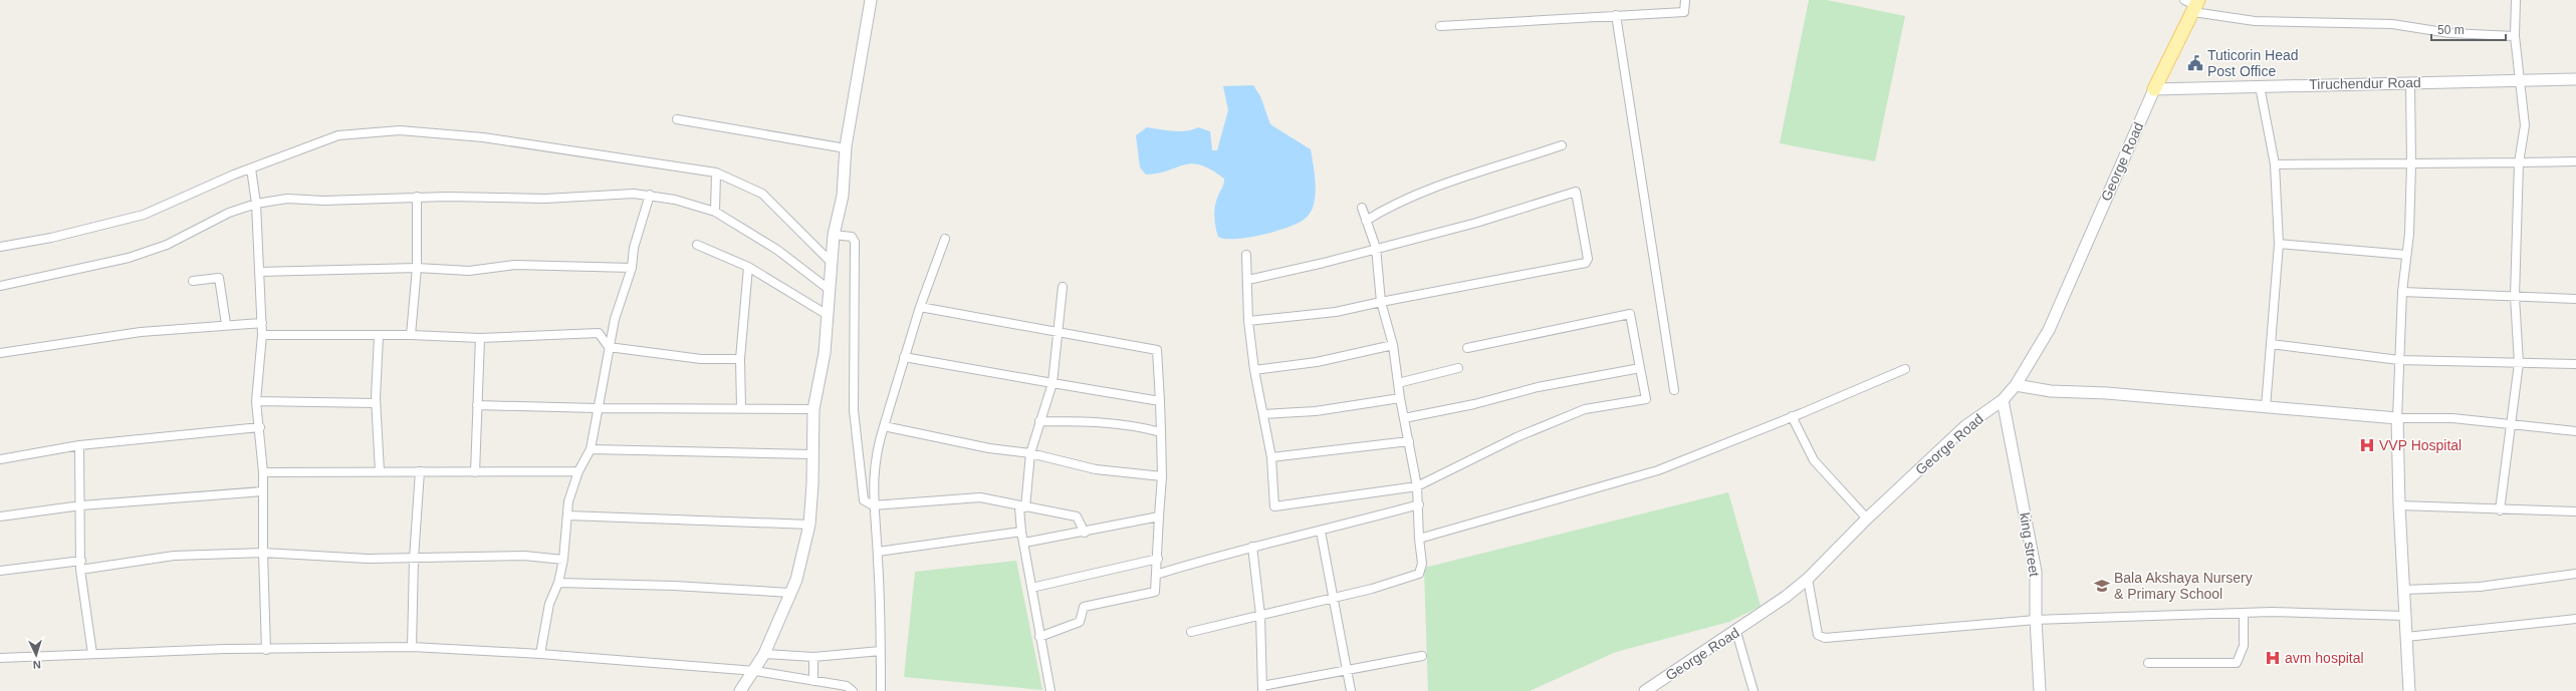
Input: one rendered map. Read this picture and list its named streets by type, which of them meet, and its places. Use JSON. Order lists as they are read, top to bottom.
{
  "streets": {
    "street": ["Tiruchendur Road", "George Road", "king street"]
  },
  "crossings": [
    ["Tiruchendur Road", "George Road"],
    ["George Road", "king street"]
  ],
  "places": {
    "public building": ["Tuticorin Head Post Office"],
    "hospital": ["VVP Hospital", "avm hospital"],
    "school or university": ["Bala Akshaya Nursery & Primary School"]
  },
  "scale_bar": "50 m",
  "north": "bottom"
}
